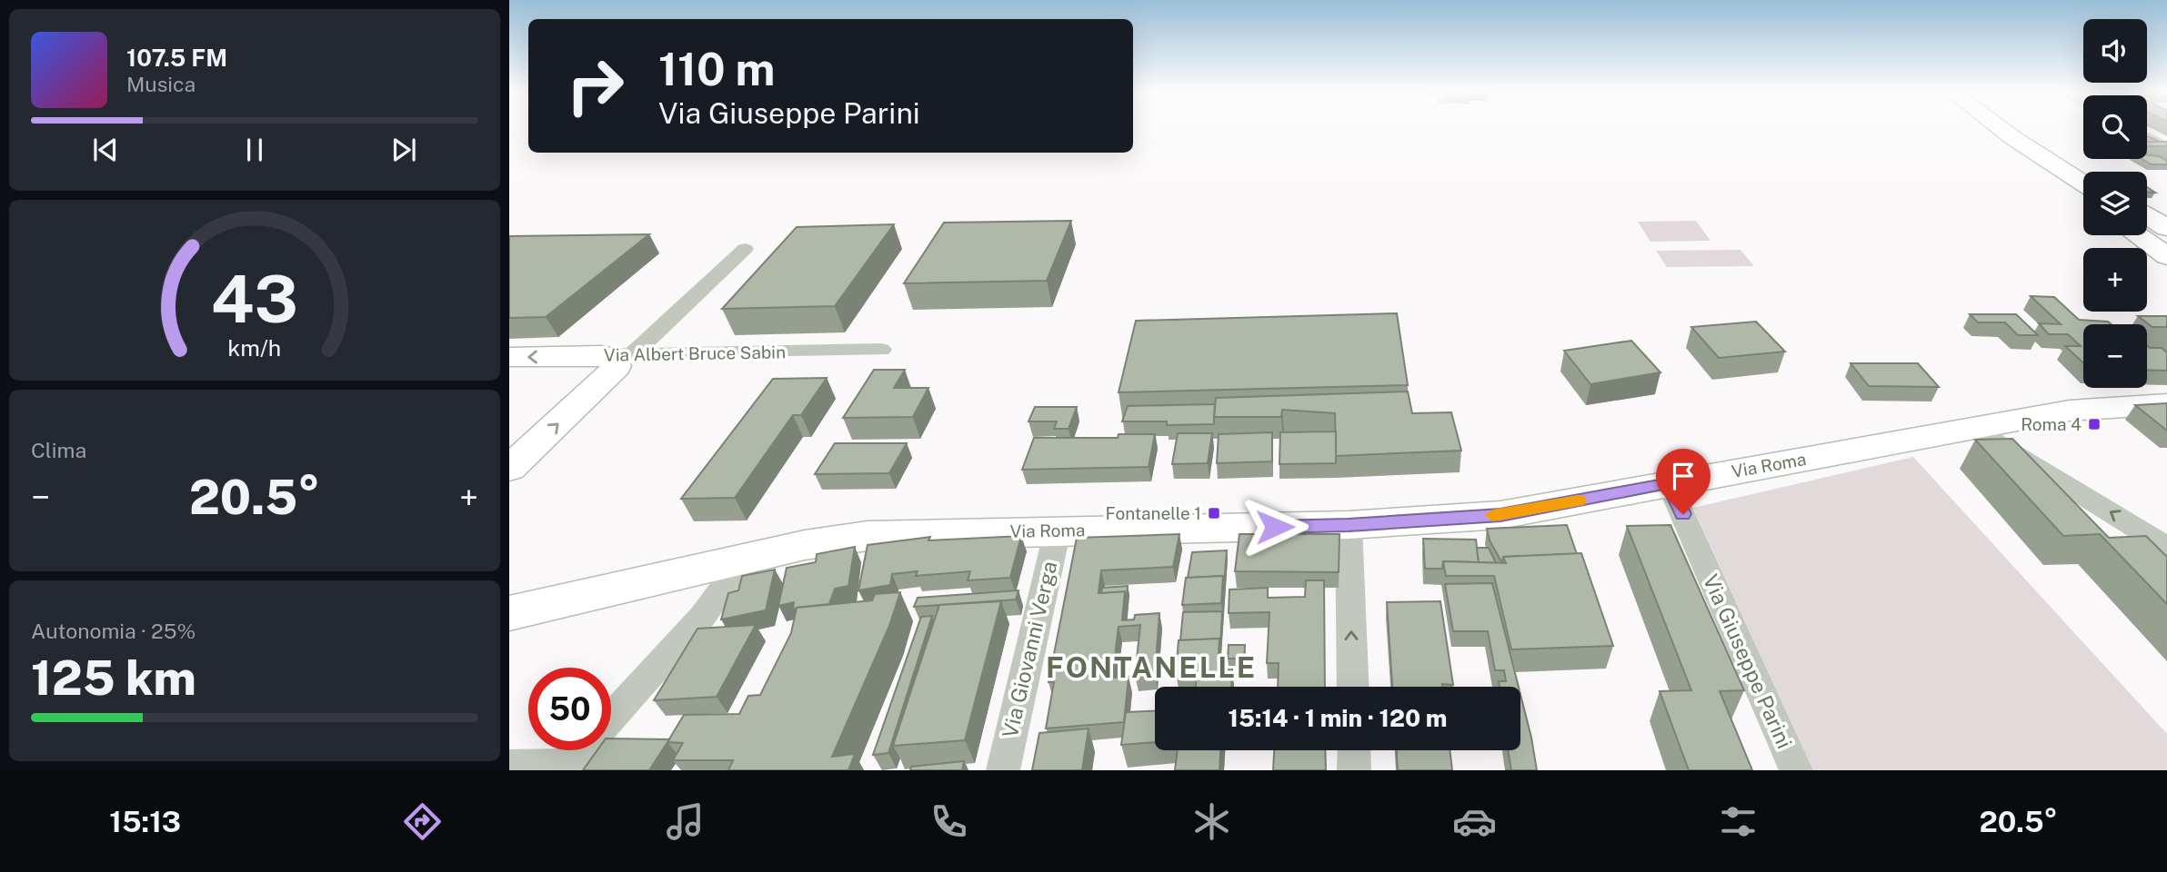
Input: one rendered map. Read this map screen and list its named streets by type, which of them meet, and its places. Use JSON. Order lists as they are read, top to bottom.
{
  "streets": {
    "main road": ["Via Albert Bruce Sabin", "Via Roma"],
    "street": ["Via Giovanni Verga", "Via Giuseppe Parini"]
  },
  "crossings": [
    ["Via Roma", "Via Giovanni Verga"],
    ["Via Roma", "Via Giuseppe Parini"]
  ],
  "districts": ["FONTANELLE"],
  "places": {
    "transit": ["Roma 4", "Fontanelle 1"]
  },
  "page": {
    "map_buttons": ["+", "−"],
    "turn": ["110 m", "Via Giuseppe Parini"],
    "song": ["107.5 FM", "Musica"],
    "tile": [
      "Clima",
      ["Autonomia · 25%", "125 km"]
    ],
    "heat": ["−", "20.5°", "+"],
    "limit": "50",
    "trip": "15:14 · 1 min · 120 m",
    "tabs": ["15:13", "20.5°"],
    "gauge": ["43", "km/h"]
  }
}
